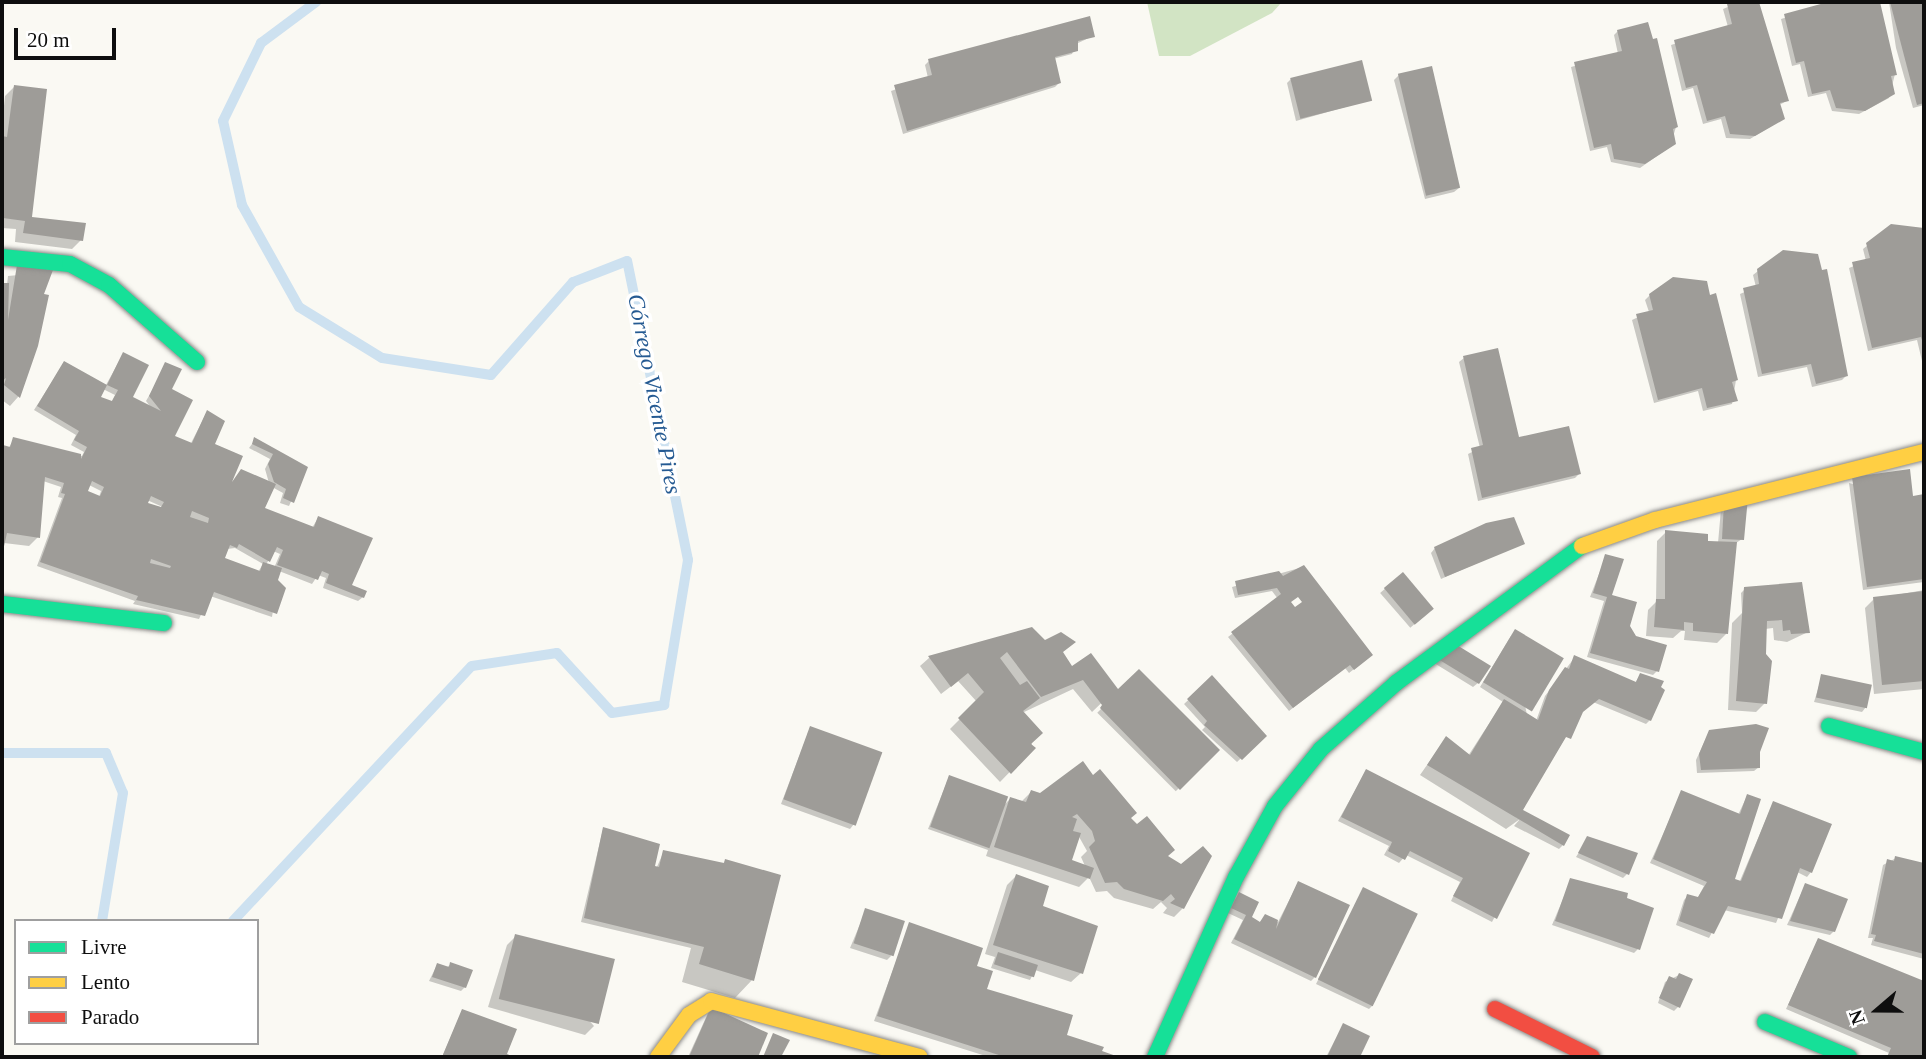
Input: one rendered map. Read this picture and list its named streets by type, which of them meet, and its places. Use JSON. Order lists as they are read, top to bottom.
{
  "water": ["Córrego Vicente Pires"],
  "legend": ["Livre", "Lento", "Parado"],
  "scale_bar": "20 m",
  "north": "left"
}
